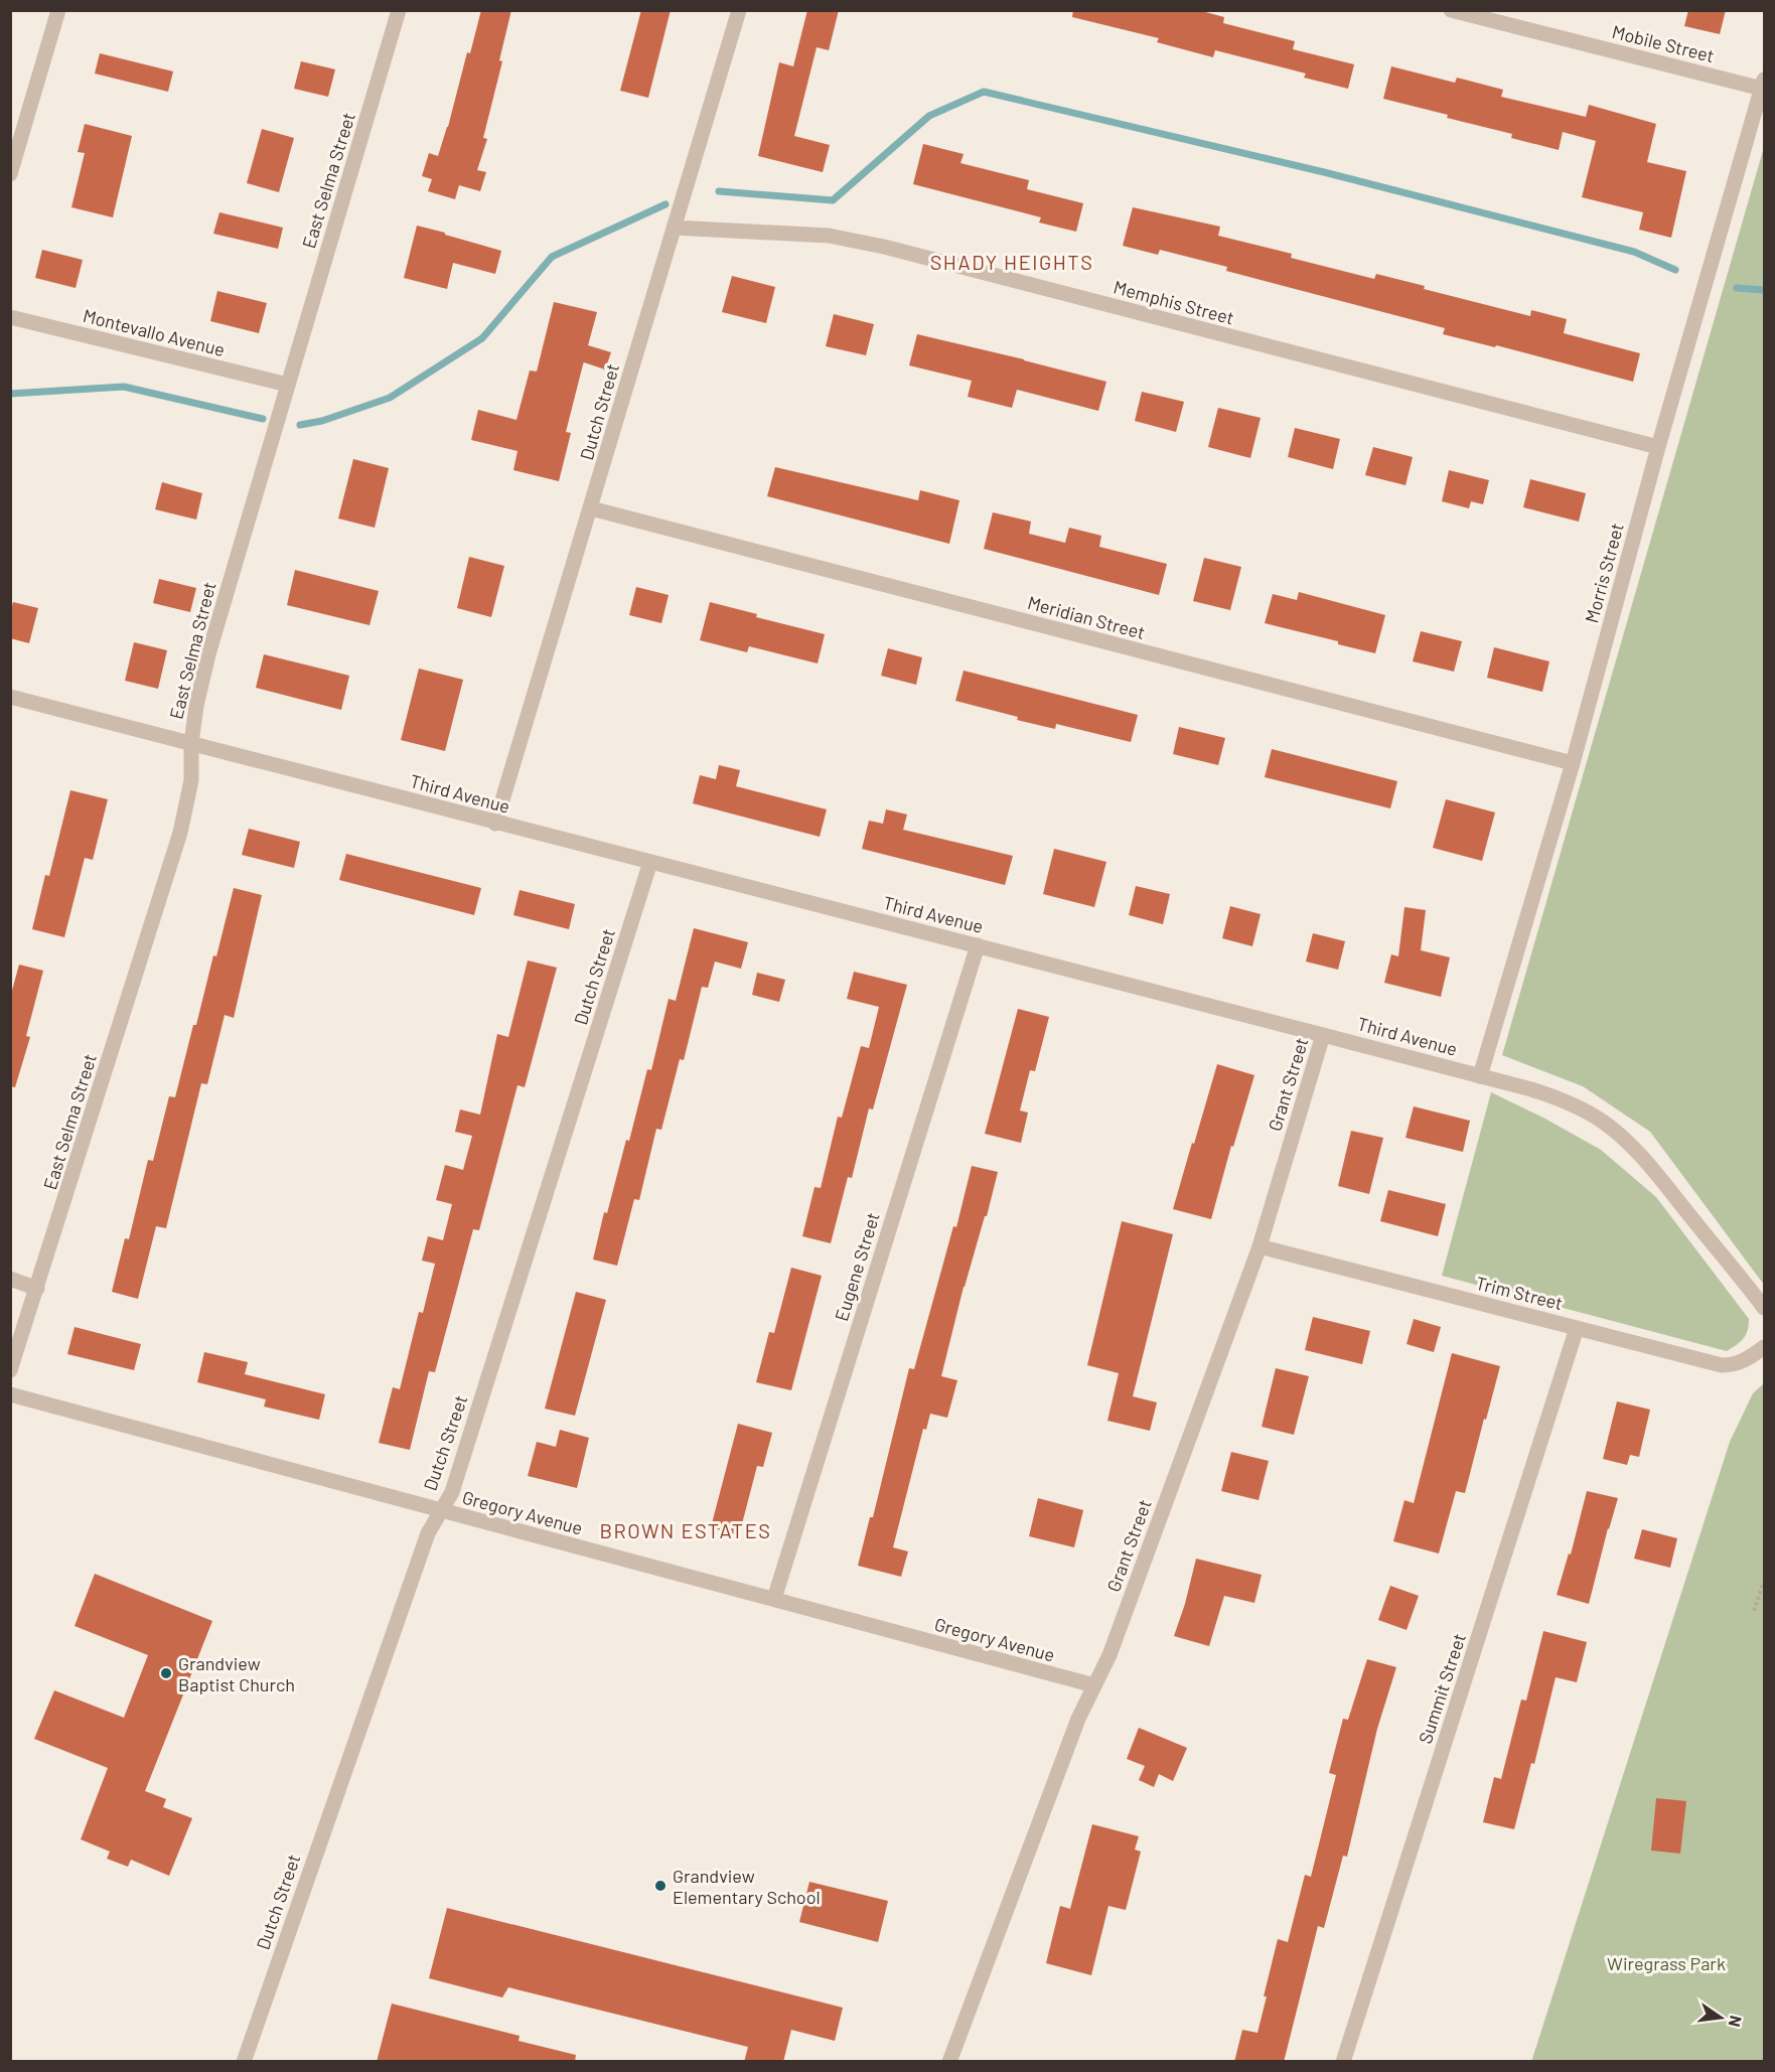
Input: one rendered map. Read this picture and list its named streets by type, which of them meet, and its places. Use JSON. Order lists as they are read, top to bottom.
{
  "streets": {
    "street": [
      "Mobile Street",
      "East Selma Street",
      "Memphis Street",
      "Montevallo Avenue",
      "Dutch Street",
      "Morris Street",
      "Meridian Street",
      "Third Avenue",
      "Grant Street",
      "Eugene Street",
      "Trim Street",
      "Gregory Avenue",
      "Summit Street"
    ]
  },
  "crossings": [
    ["Mobile Street", "Morris Street"],
    ["East Selma Street", "Montevallo Avenue"],
    ["East Selma Street", "Third Avenue"],
    ["Memphis Street", "Dutch Street"],
    ["Memphis Street", "Morris Street"],
    ["Dutch Street", "Meridian Street"],
    ["Dutch Street", "Third Avenue"],
    ["Dutch Street", "Gregory Avenue"],
    ["Morris Street", "Meridian Street"],
    ["Morris Street", "Third Avenue"],
    ["Third Avenue", "Grant Street"],
    ["Third Avenue", "Eugene Street"],
    ["Grant Street", "Trim Street"],
    ["Grant Street", "Gregory Avenue"],
    ["Eugene Street", "Gregory Avenue"],
    ["Trim Street", "Summit Street"]
  ],
  "districts": ["SHADY HEIGHTS", "BROWN ESTATES"],
  "parks": ["Wiregrass Park"],
  "places": ["Grandview Baptist Church", "Grandview Elementary School"],
  "north": "right"
}
